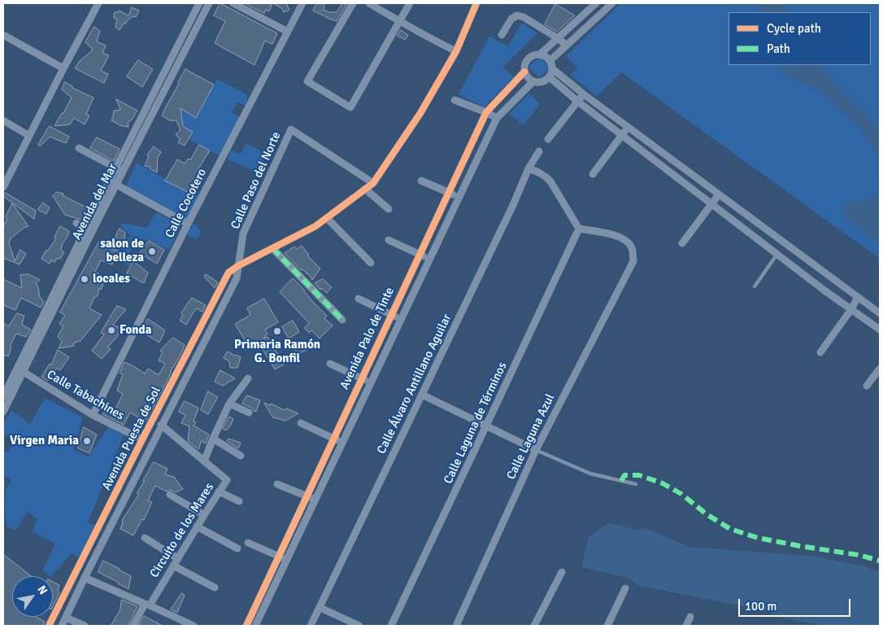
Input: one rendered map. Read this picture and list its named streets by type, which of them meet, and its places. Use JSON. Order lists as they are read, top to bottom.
{
  "streets": {
    "street": [
      "Calle Paso del Norte",
      "Avenida del Mar",
      "Calle Cocotero",
      "Avenida Palo de Tinte",
      "Calle Álvaro Antillano Aguilar",
      "Calle Tabachines",
      "Calle Laguna de Términos",
      "Calle Laguna Azul",
      "Avenida Puesta de Sol",
      "Circuito de los Mares"
    ]
  },
  "crossings": [
    ["Calle Paso del Norte", "Avenida Puesta de Sol"],
    ["Avenida del Mar", "Calle Tabachines"],
    ["Calle Cocotero", "Calle Tabachines"],
    ["Calle Tabachines", "Avenida Puesta de Sol"],
    ["Calle Laguna de Términos", "Calle Laguna Azul"],
    ["Avenida Puesta de Sol", "Circuito de los Mares"]
  ],
  "places": [
    "salon de belleza",
    "locales",
    "Fonda",
    "Primaria Ramón G. Bonfil",
    "Virgen Maria"
  ],
  "legend": ["Cycle path", "Path"],
  "scale_bar": "100 m",
  "north": "top right"
}
